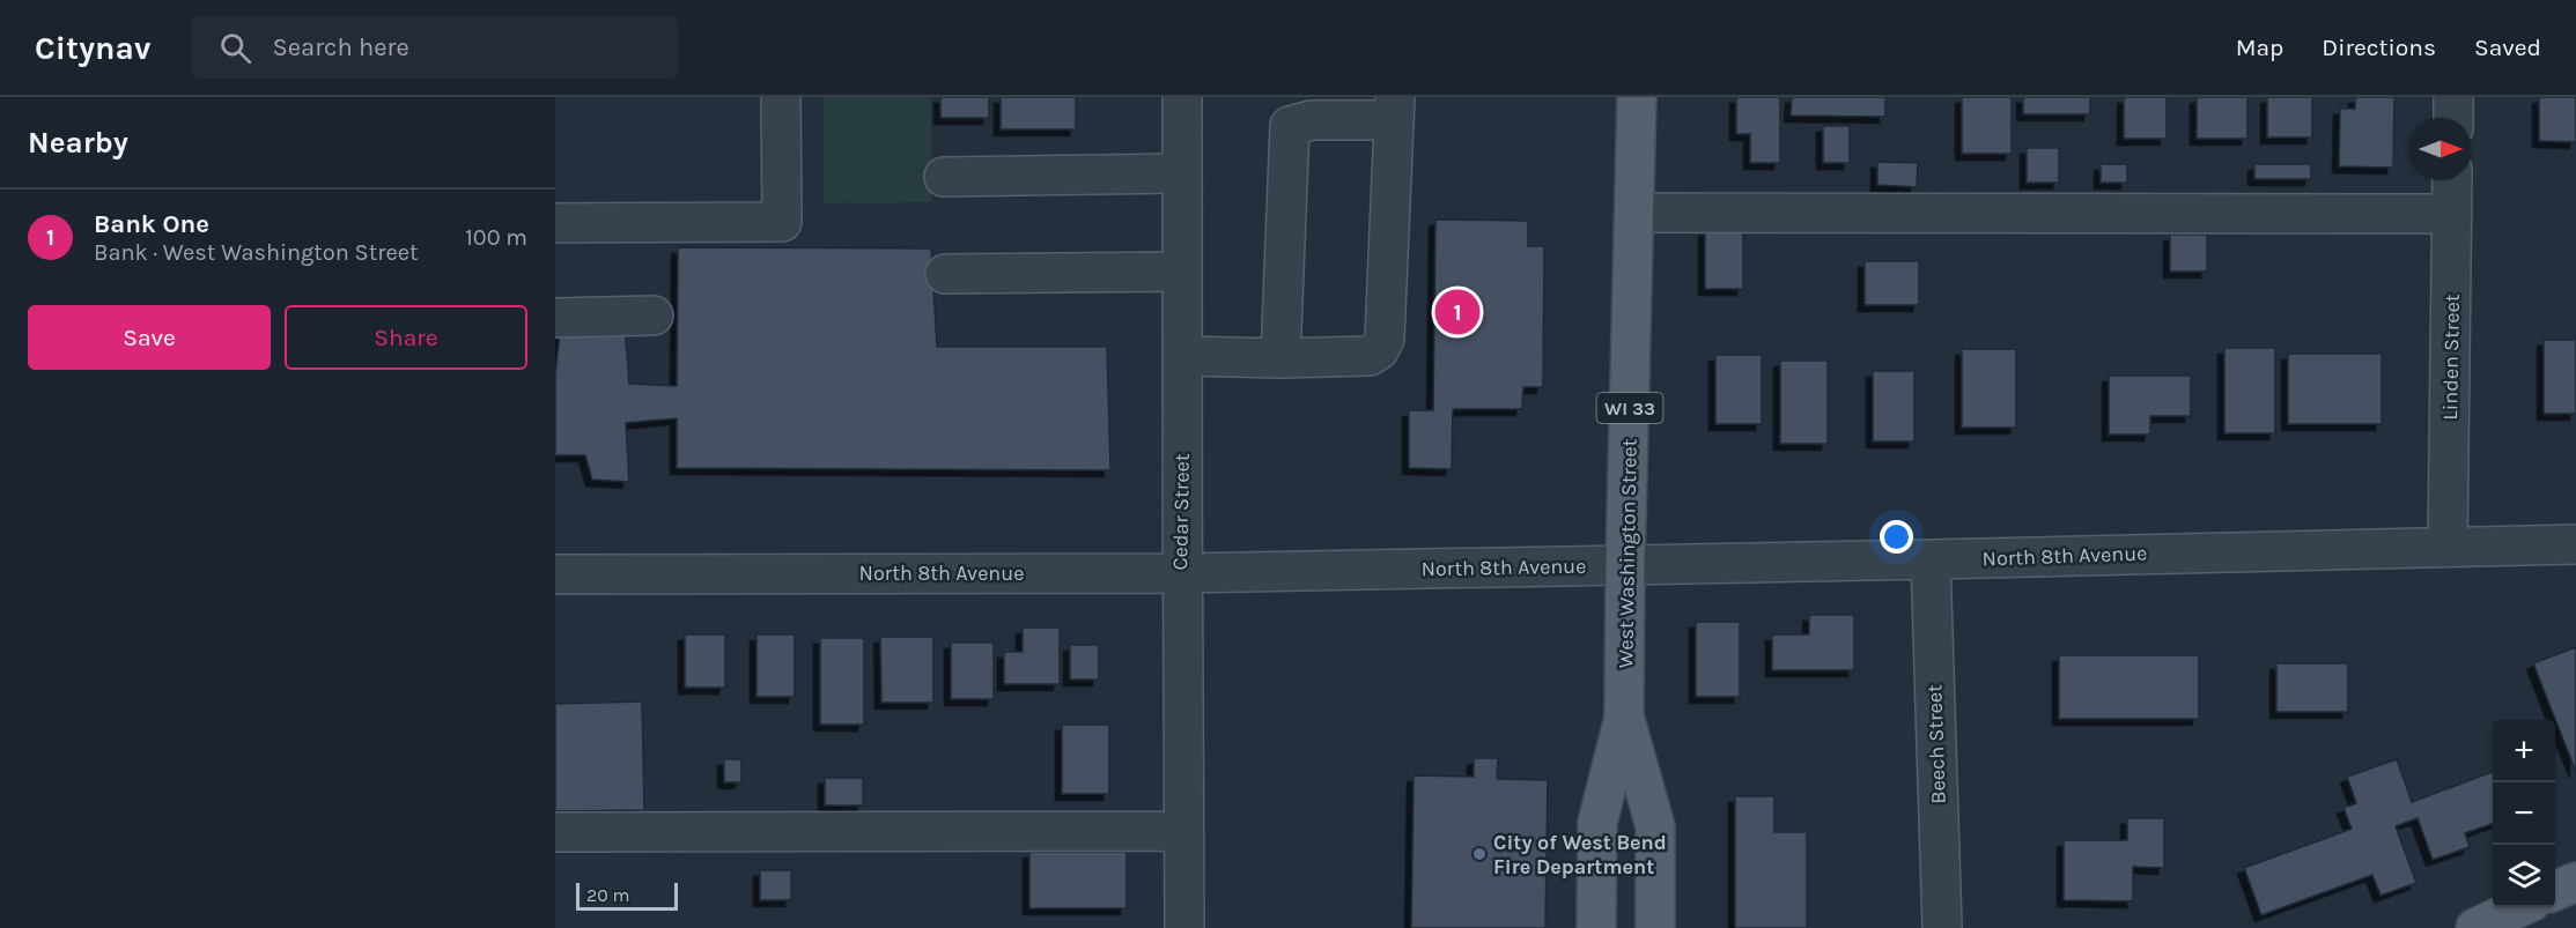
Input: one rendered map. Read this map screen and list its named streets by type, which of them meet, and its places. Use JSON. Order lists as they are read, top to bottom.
{
  "streets": {
    "main road": ["WI 33", "West Washington Street"],
    "street": [
      "Linden Street",
      "Cedar Street",
      "North 8th Avenue",
      "Beech Street"
    ]
  },
  "crossings": [
    ["Linden Street", "North 8th Avenue"],
    ["Cedar Street", "North 8th Avenue"],
    ["West Washington Street", "North 8th Avenue"],
    ["North 8th Avenue", "Beech Street"]
  ],
  "places": ["City of West Bend Fire Department"],
  "scale_bar": "20 m",
  "north": "right",
  "page": {
    "header": "Citynav",
    "search": "Search here",
    "nav": ["Map", "Directions", "Saved"],
    "heading": "Nearby",
    "list": [
      {
        "mark": "1",
        "name": "Bank One",
        "note": "Bank · West Washington Street",
        "value": "100 m"
      }
    ],
    "buttons": ["Save", "Share"],
    "pins": "1",
    "map_buttons": ["+", "−"],
    "scale": "20 m"
  }
}
